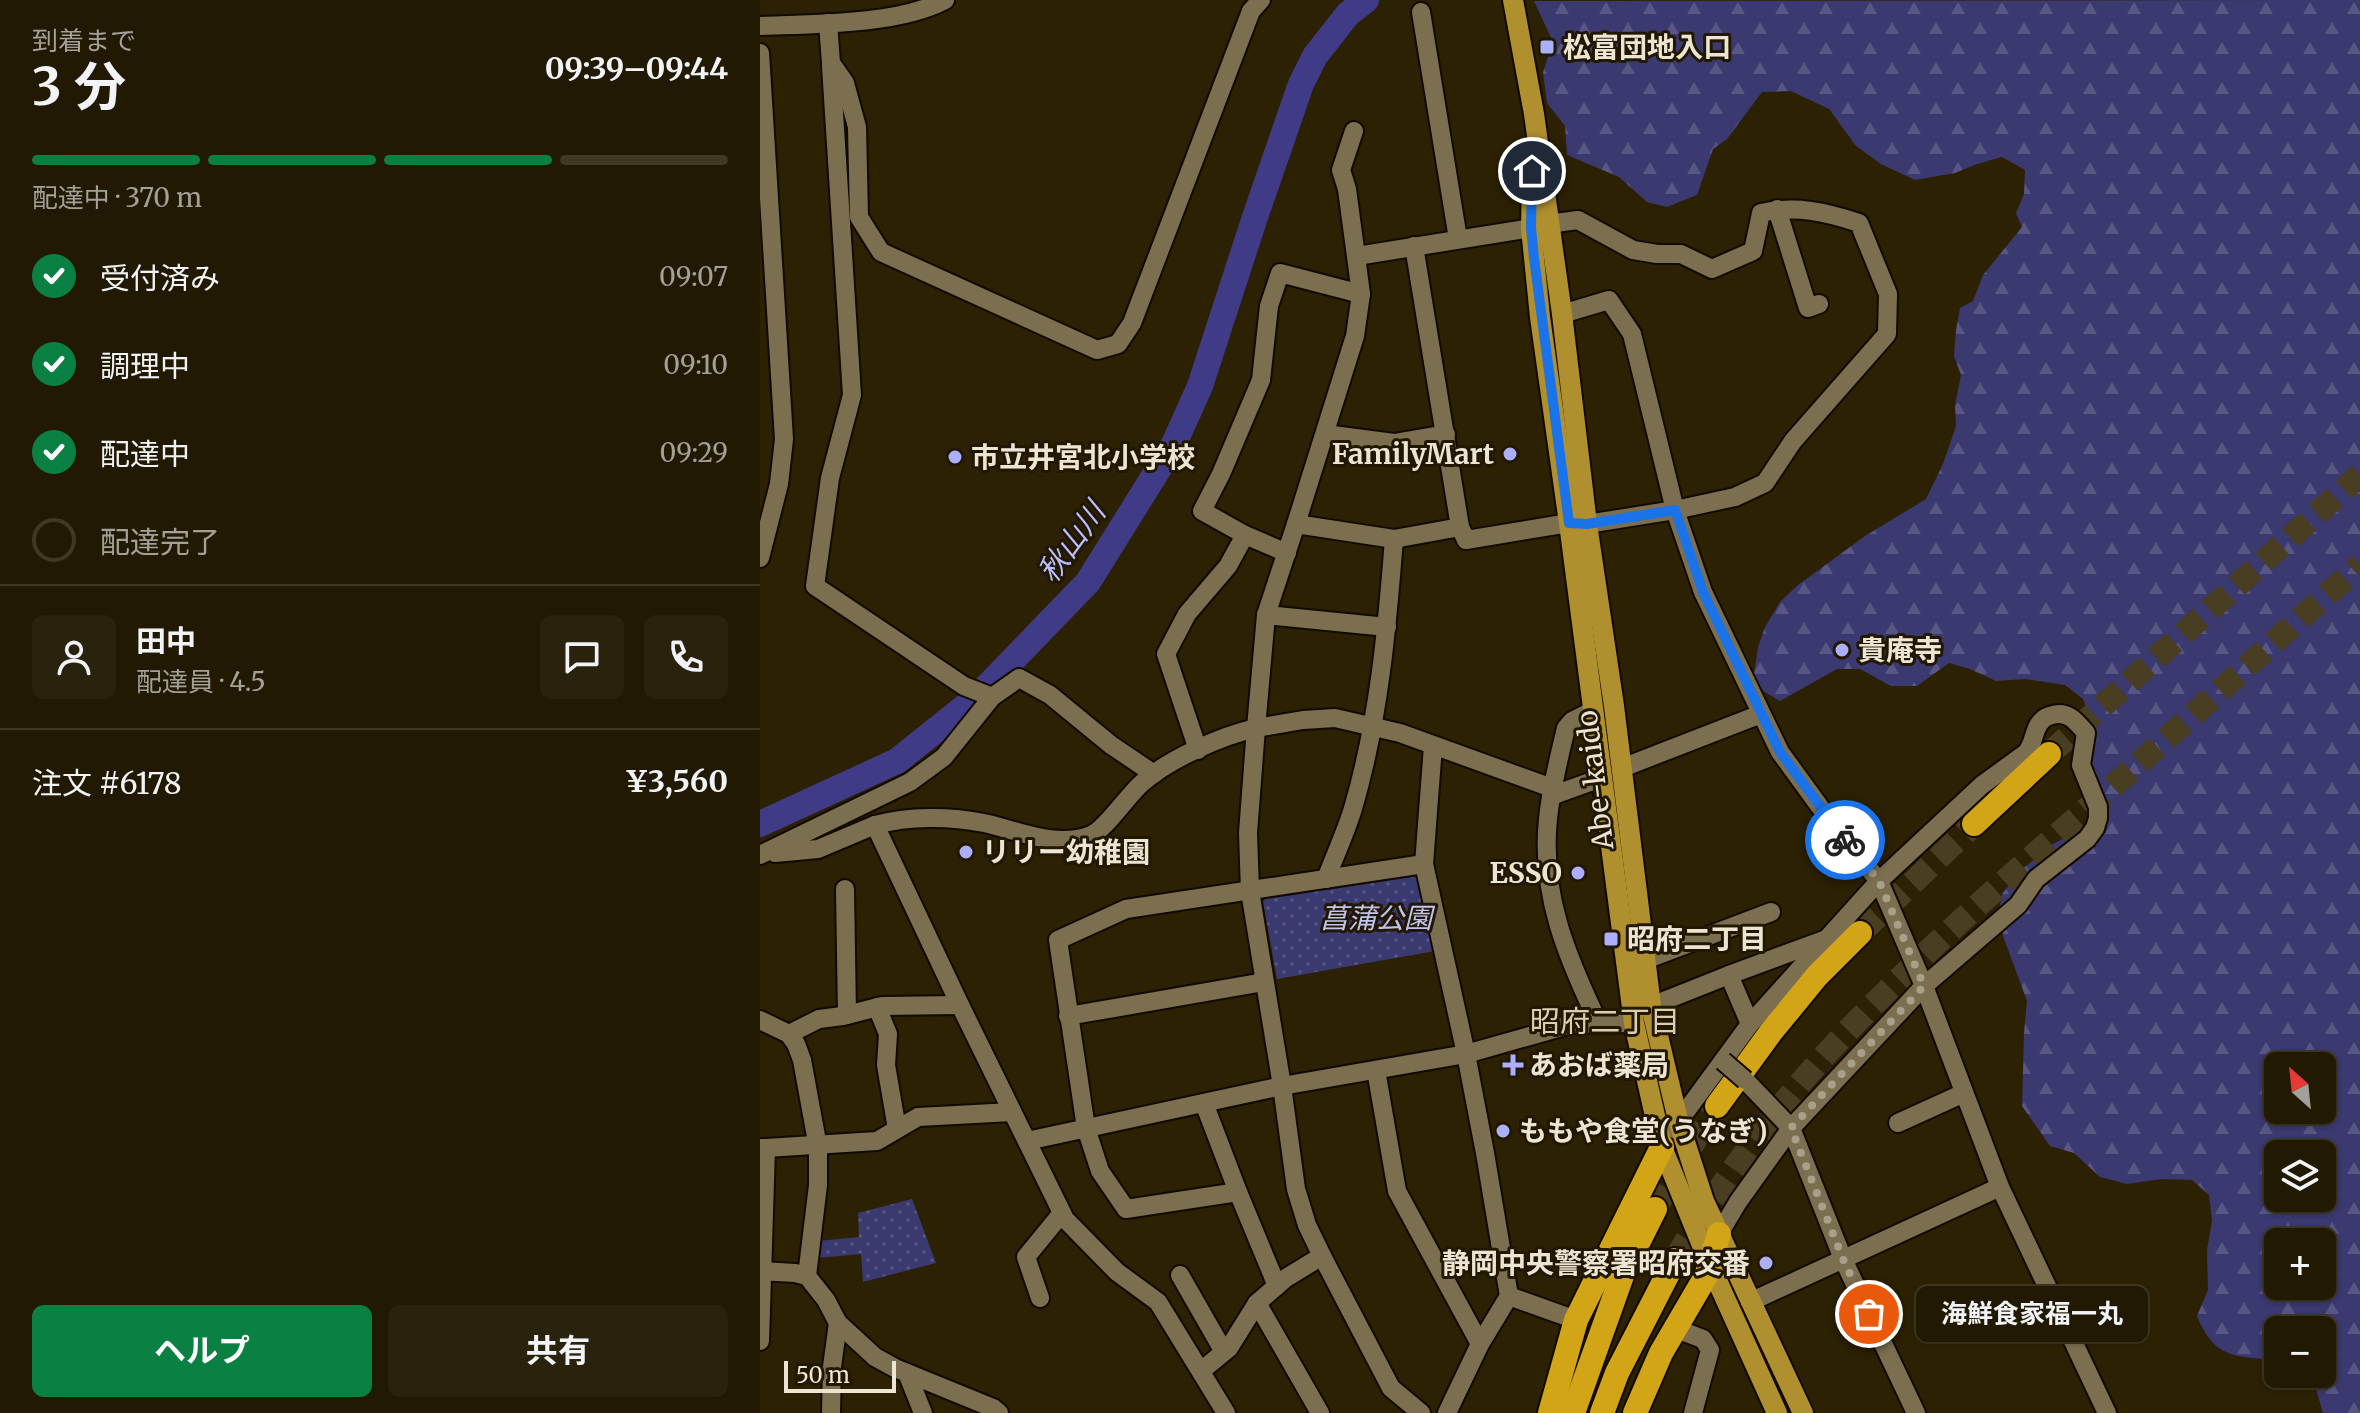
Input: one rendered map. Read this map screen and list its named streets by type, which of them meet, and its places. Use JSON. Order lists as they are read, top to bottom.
{
  "streets": {
    "main road": ["Abe-kaido"]
  },
  "districts": ["昭府二丁目"],
  "water": ["秋山川"],
  "parks": ["菖蒲公園"],
  "places": {
    "transit": ["松富団地入口", "昭府二丁目"],
    "other": [
      "FamilyMart",
      "市立井宮北小学校",
      "貴庵寺",
      "リリー幼稚園",
      "ESSO",
      "ももや食堂(うなぎ)",
      "静岡中央警察署昭府交番",
      "海鮮食家福一丸"
    ],
    "health": ["あおば薬局"]
  },
  "scale_bar": "50 m",
  "north": "top left",
  "page": {
    "heading": ["3 分", "到着まで", "09:39–09:44"],
    "panel": [
      "田中",
      "配達員 · 4.5",
      "注文 #6178",
      "¥3,560"
    ],
    "bar": "配達中 · 370 m",
    "list": [
      ["受付済み", "09:07"],
      ["調理中", "09:10"],
      ["配達中", "09:29"],
      "配達完了"
    ],
    "map_buttons": ["+", "−"],
    "bubble": "海鮮食家福一丸",
    "buttons": ["ヘルプ", "共有"],
    "scale": "50 m"
  }
}
